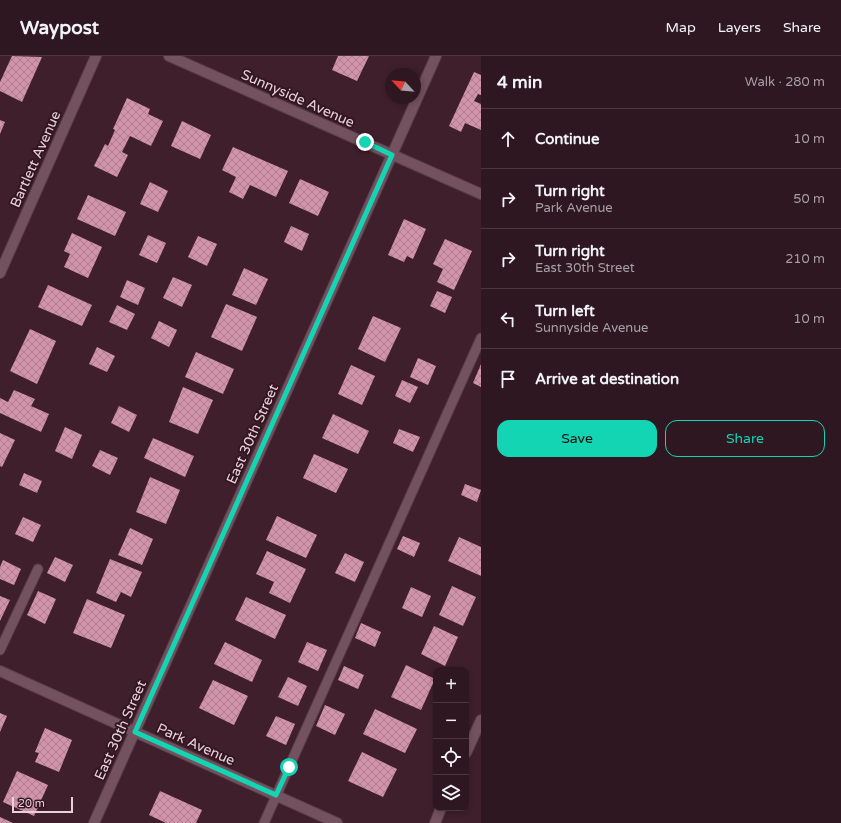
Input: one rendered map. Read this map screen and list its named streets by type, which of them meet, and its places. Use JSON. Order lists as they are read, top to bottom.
{
  "streets": {
    "street": [
      "Sunnyside Avenue",
      "Bartlett Avenue",
      "East 30th Street",
      "Park Avenue"
    ]
  },
  "crossings": [
    ["Sunnyside Avenue", "East 30th Street"],
    ["East 30th Street", "Park Avenue"]
  ],
  "scale_bar": "20 m",
  "north": "top left",
  "page": {
    "header": "Waypost",
    "nav": ["Map", "Layers", "Share"],
    "heading": ["4 min", "Walk · 280 m"],
    "list": [
      ["Continue", "10 m"],
      ["Turn right", "Park Avenue", "50 m"],
      ["Turn right", "East 30th Street", "210 m"],
      ["Turn left", "Sunnyside Avenue", "10 m"],
      "Arrive at destination"
    ],
    "buttons": ["Save", "Share"],
    "map_buttons": ["+", "−"],
    "scale": "20 m"
  }
}
